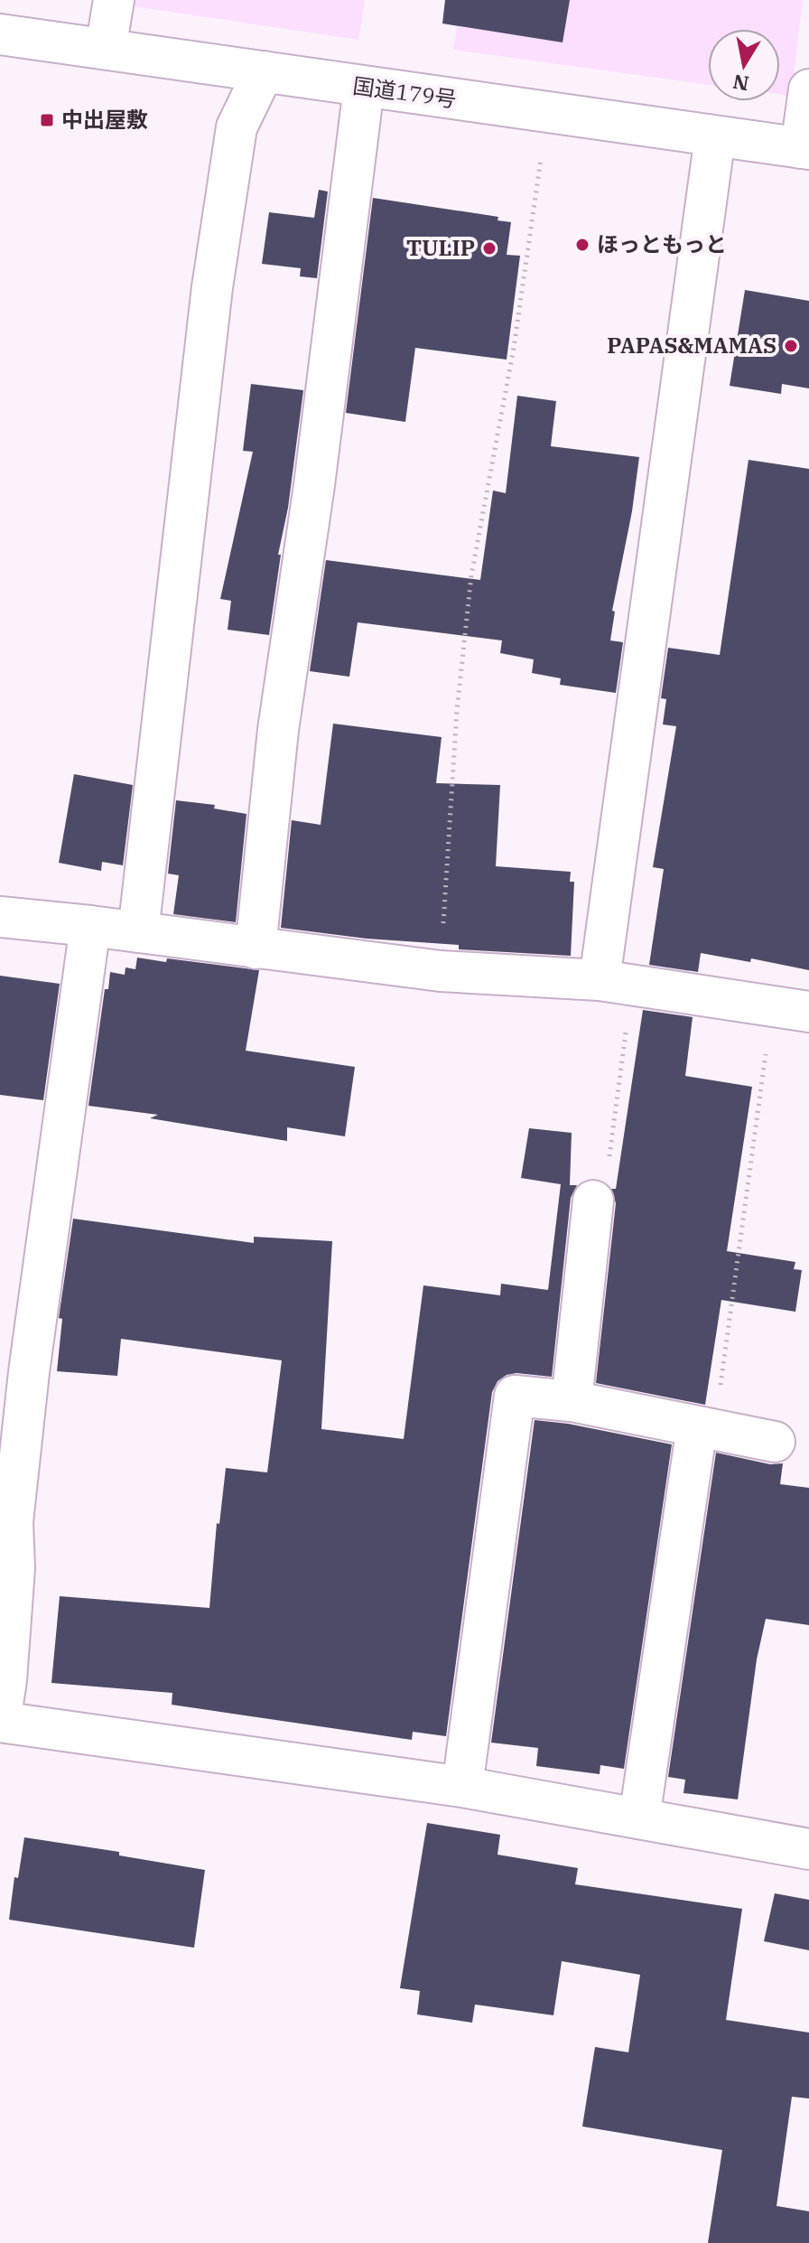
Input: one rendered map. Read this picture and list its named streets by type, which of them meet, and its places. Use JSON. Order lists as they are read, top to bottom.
{
  "streets": {
    "main road": ["国道179号"]
  },
  "places": {
    "transit": ["中出屋敷"],
    "other": ["ほっともっと", "TULIP", "PAPAS&MAMAS"]
  },
  "north": "bottom"
}
